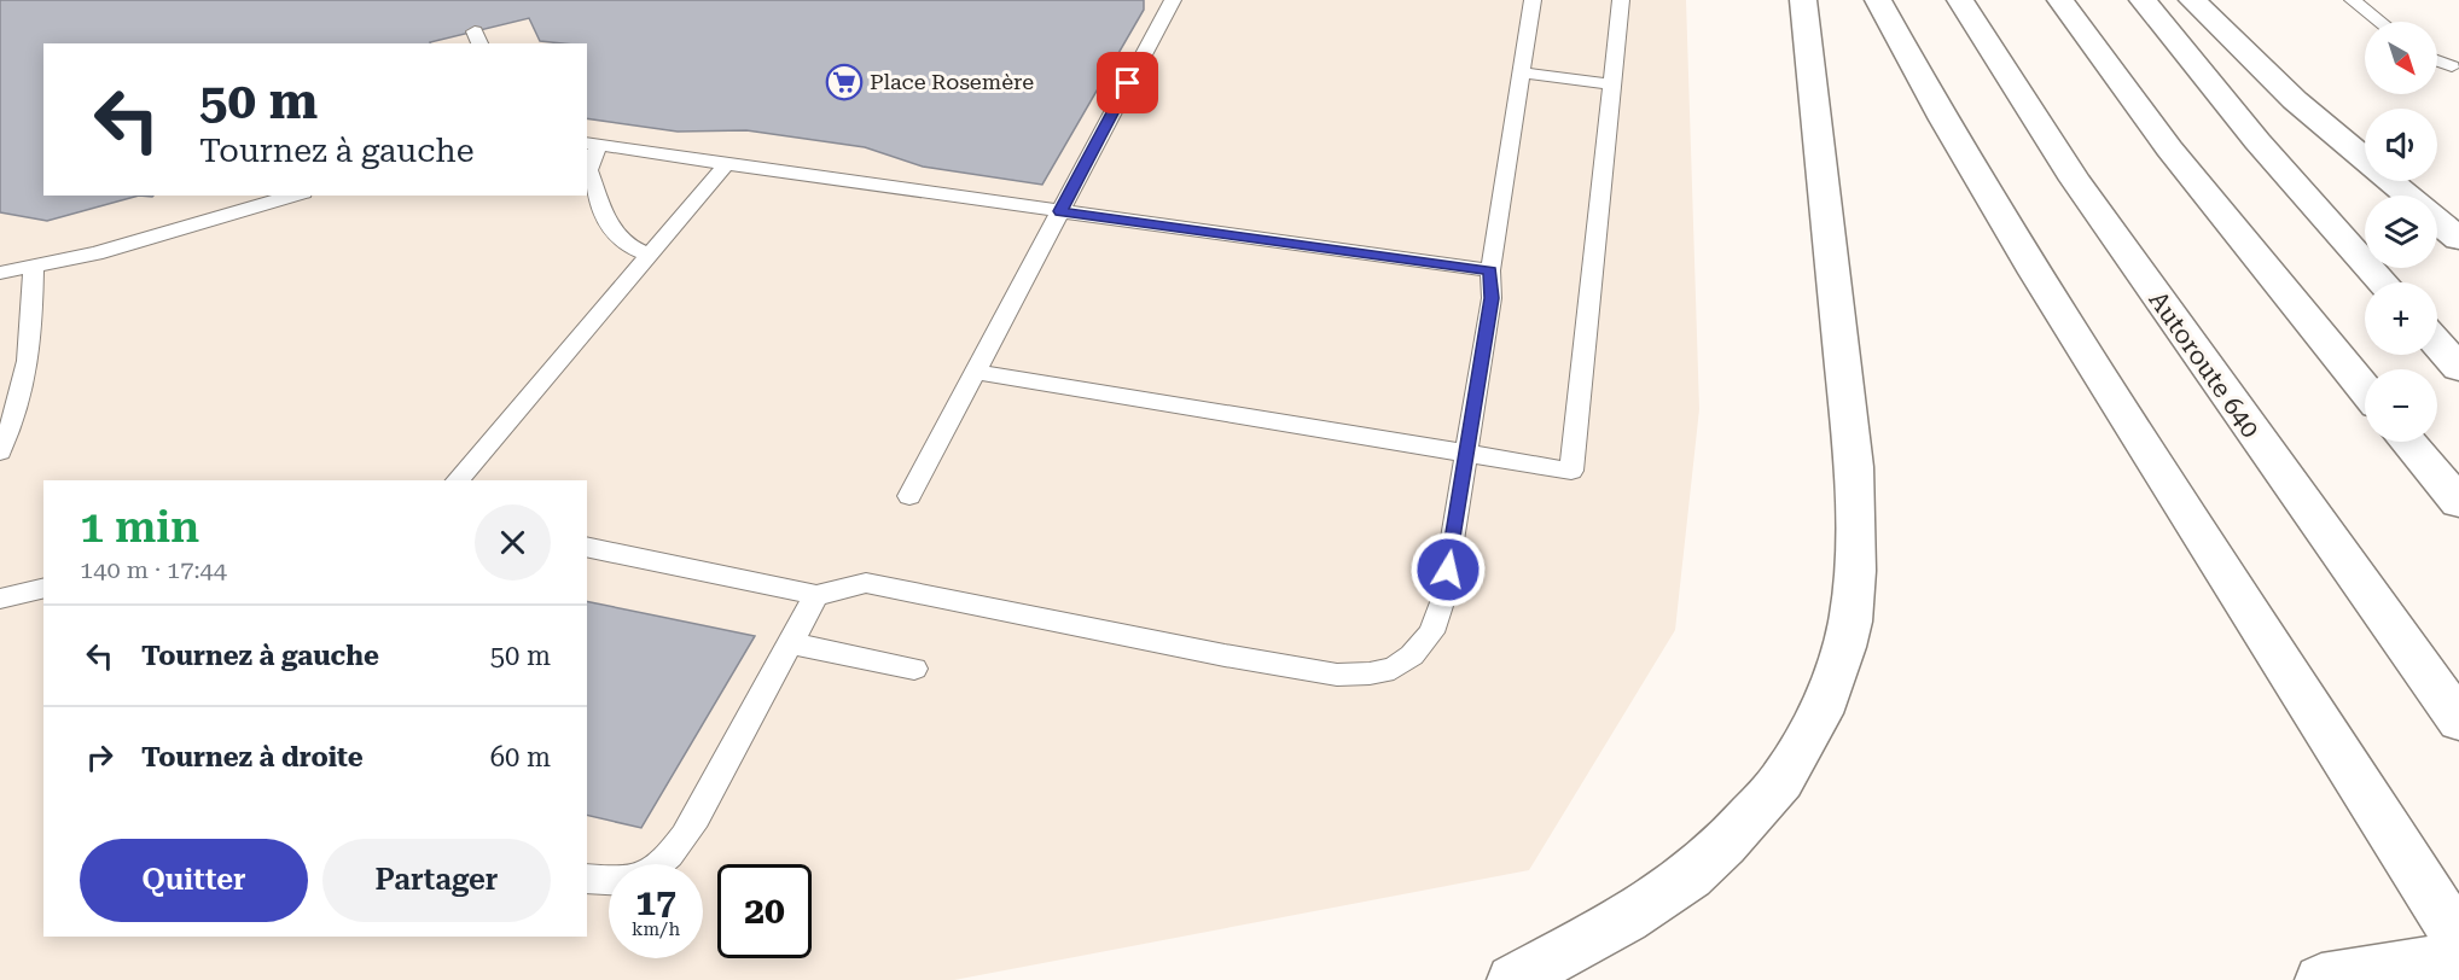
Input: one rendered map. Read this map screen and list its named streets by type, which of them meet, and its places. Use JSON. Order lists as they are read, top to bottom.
{
  "streets": {
    "main road": ["Autoroute 640"]
  },
  "places": {
    "supermarket": ["Place Rosemère"]
  },
  "north": "bottom right",
  "page": {
    "map_buttons": ["+", "−"],
    "turn": ["50 m", "Tournez à gauche"],
    "heading": ["1 min", "140 m · 17:44"],
    "list": [
      {
        "name": "Tournez à gauche",
        "value": "50 m"
      },
      {
        "name": "Tournez à droite",
        "value": "60 m"
      }
    ],
    "buttons": ["Quitter", "Partager"],
    "speed": "17 km/h",
    "limit": "20"
  }
}
